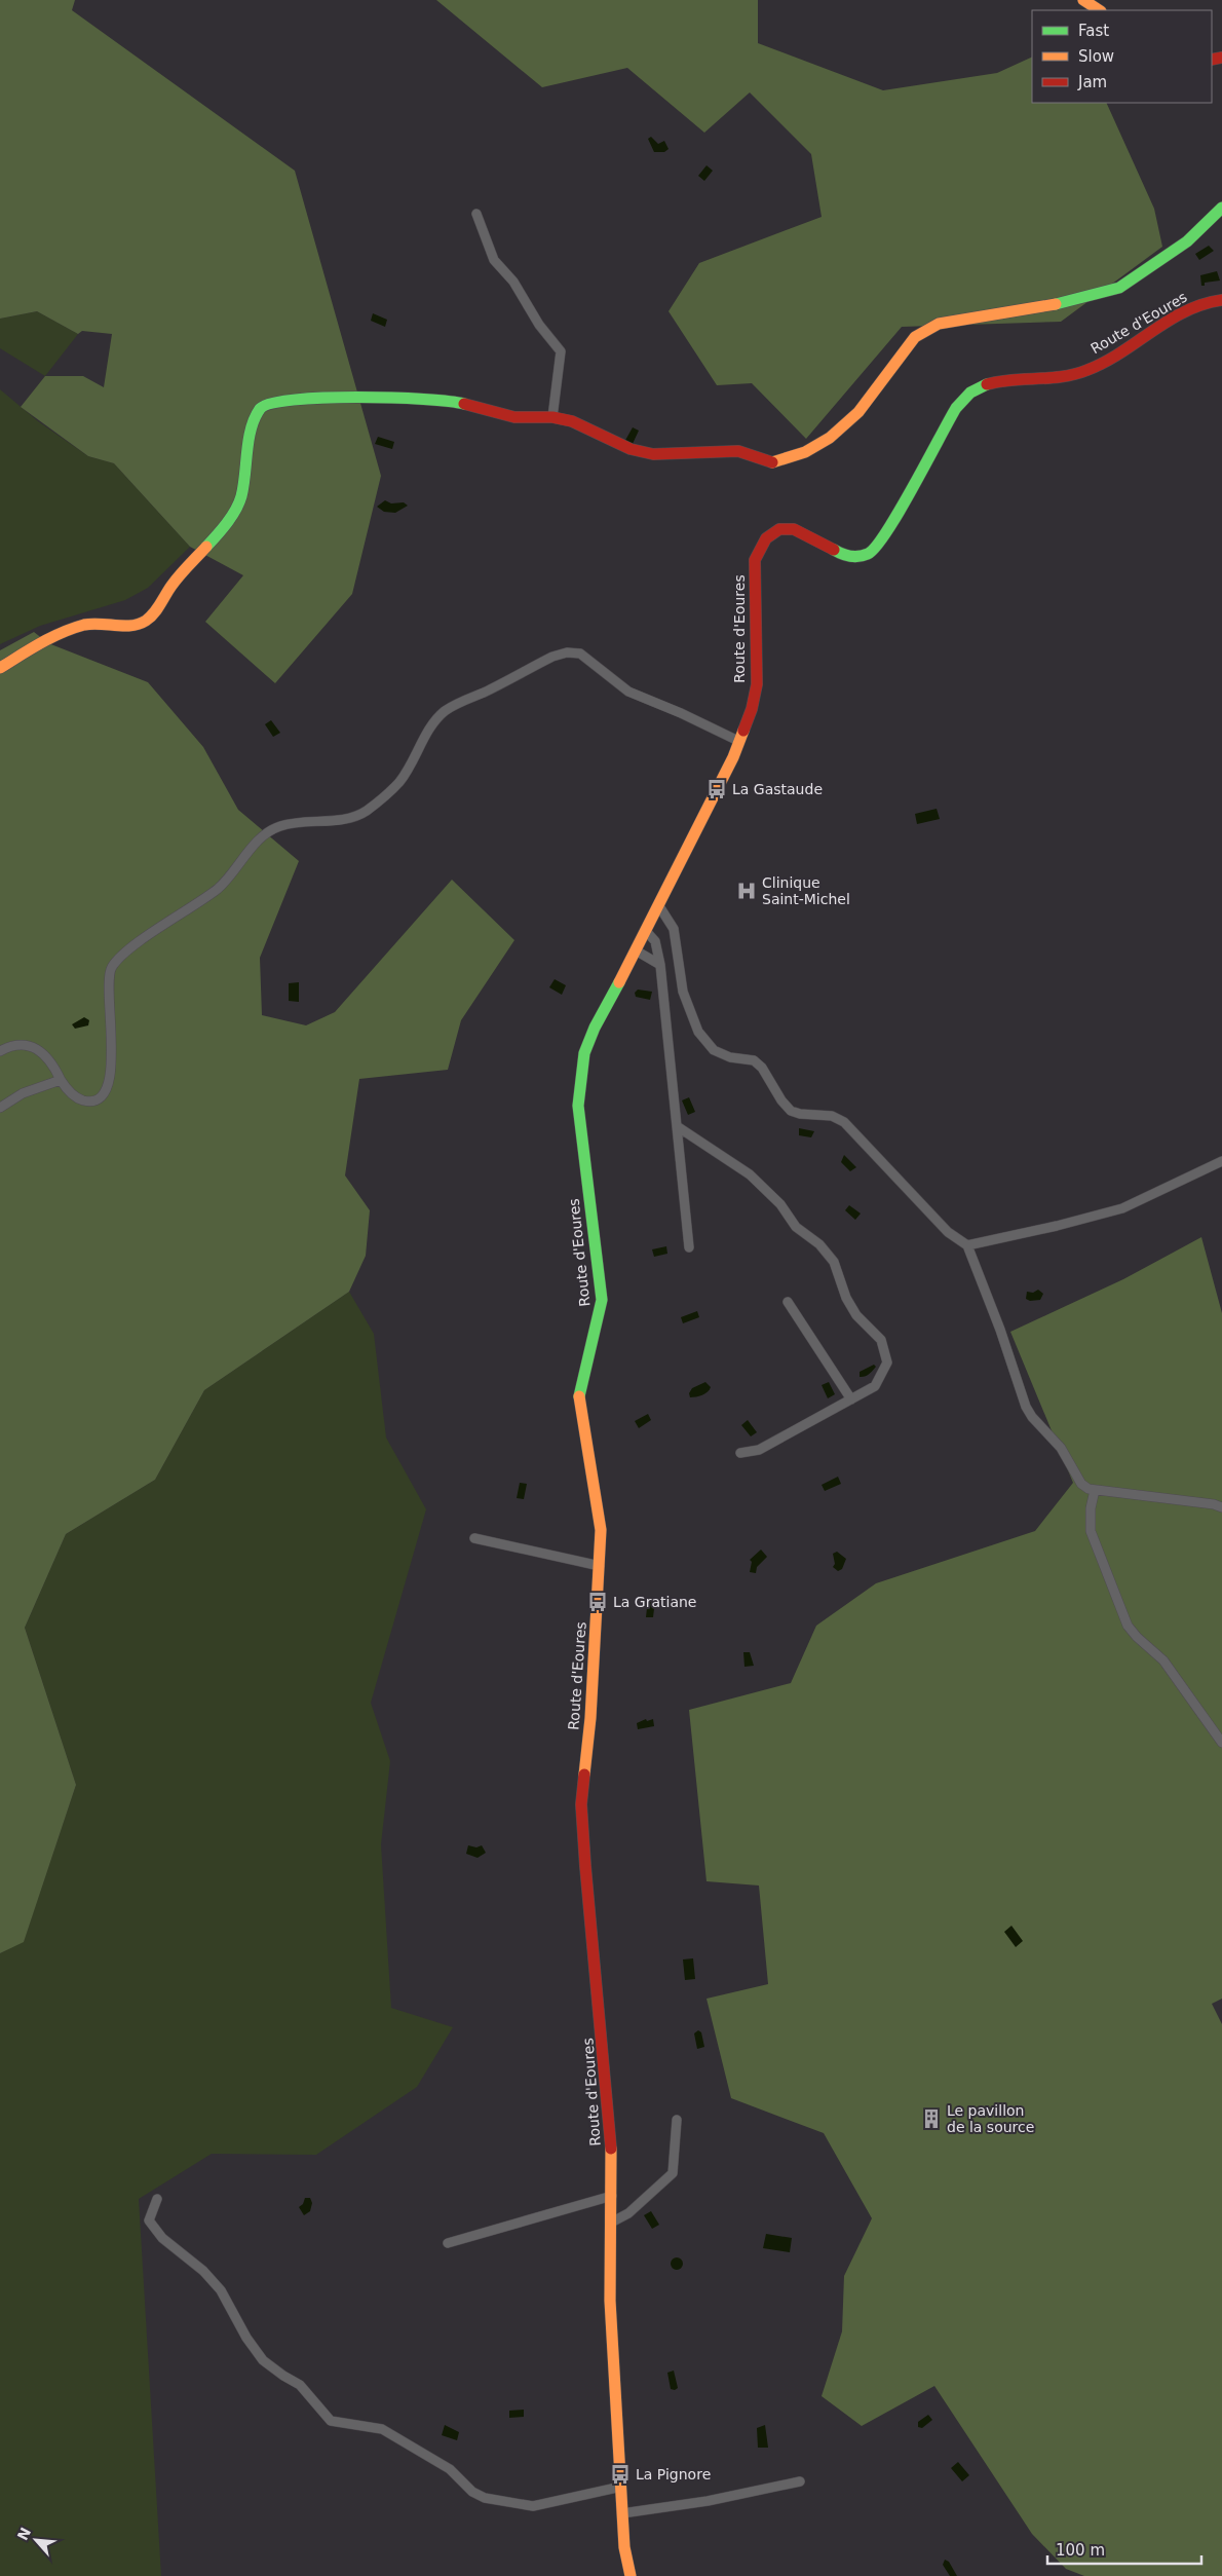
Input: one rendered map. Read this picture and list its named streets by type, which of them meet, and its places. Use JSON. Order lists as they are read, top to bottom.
{
  "streets": {
    "street": ["Route d'Eoures"]
  },
  "places": {
    "bus stop": ["La Gastaude", "La Gratiane", "La Pignore"],
    "hospital": ["Clinique Saint-Michel"],
    "building": ["Le pavillon de la source"]
  },
  "legend": ["Fast", "Slow", "Jam"],
  "scale_bar": "100 m",
  "north": "top left"
}
